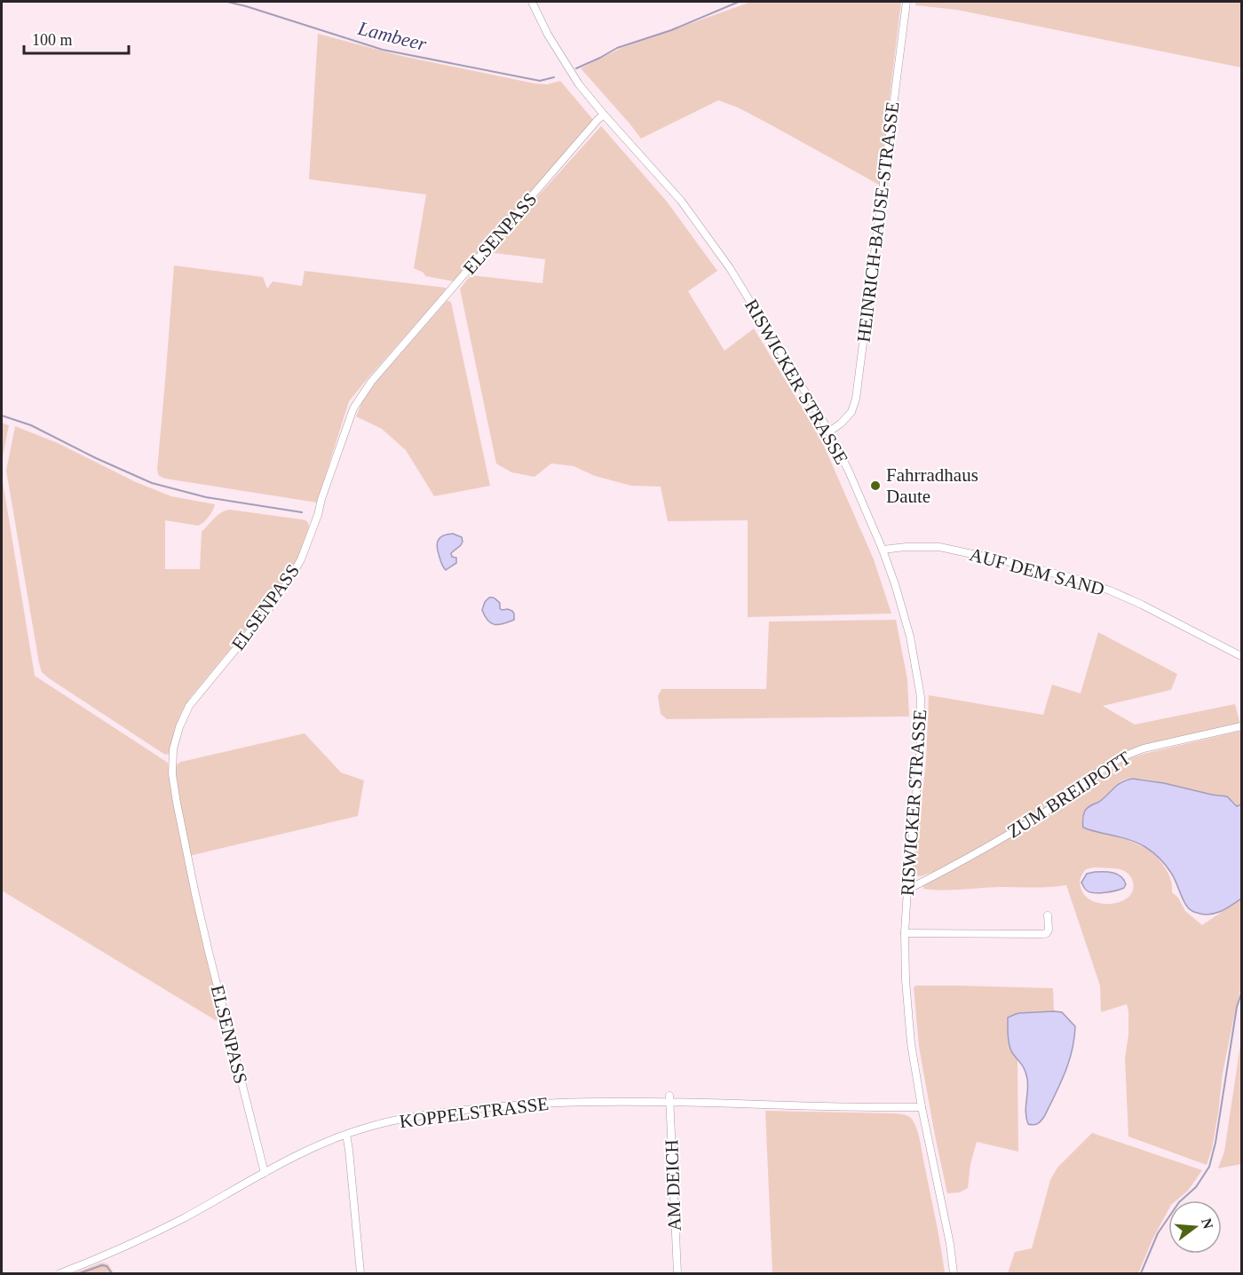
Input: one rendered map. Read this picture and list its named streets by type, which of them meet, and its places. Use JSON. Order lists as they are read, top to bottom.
{
  "streets": {
    "street": [
      "HEINRICH-BAUSE-STRASSE",
      "ELSENPASS",
      "RISWICKER STRASSE",
      "AUF DEM SAND",
      "ZUM BREIJPOTT",
      "KOPPELSTRASSE",
      "AM DEICH"
    ]
  },
  "crossings": [
    ["HEINRICH-BAUSE-STRASSE", "RISWICKER STRASSE"],
    ["ELSENPASS", "RISWICKER STRASSE"],
    ["ELSENPASS", "KOPPELSTRASSE"],
    ["RISWICKER STRASSE", "AUF DEM SAND"],
    ["RISWICKER STRASSE", "ZUM BREIJPOTT"],
    ["RISWICKER STRASSE", "KOPPELSTRASSE"],
    ["KOPPELSTRASSE", "AM DEICH"]
  ],
  "water": ["Lambeer"],
  "places": ["Fahrradhaus Daute"],
  "scale_bar": "100 m",
  "north": "right"
}
